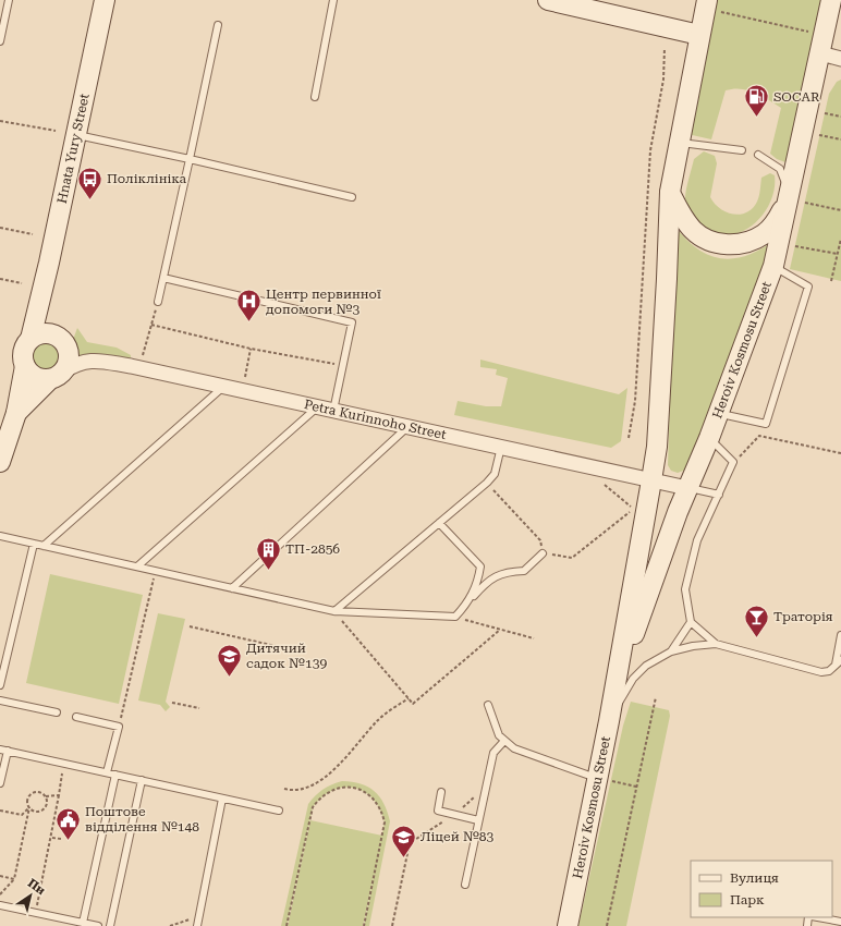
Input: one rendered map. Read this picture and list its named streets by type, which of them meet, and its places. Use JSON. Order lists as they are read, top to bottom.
{
  "streets": {
    "main road": ["Hnata Yury Street", "Heroiv Kosmosu Street"],
    "street": ["Petra Kurinnoho Street"]
  },
  "crossings": [
    ["Hnata Yury Street", "Petra Kurinnoho Street"],
    ["Heroiv Kosmosu Street", "Petra Kurinnoho Street"]
  ],
  "places": {
    "fuel station": ["SOCAR"],
    "bus stop": ["Поліклініка"],
    "hospital": ["Центр первинної допомоги №3"],
    "building": ["ТП-2856"],
    "bar": ["Траторія"],
    "school or university": ["Дитячий садок №139", "Ліцей №83"],
    "public building": ["Поштове відділення №148"]
  },
  "legend": ["Вулиця", "Парк"],
  "north": "top right"
}
